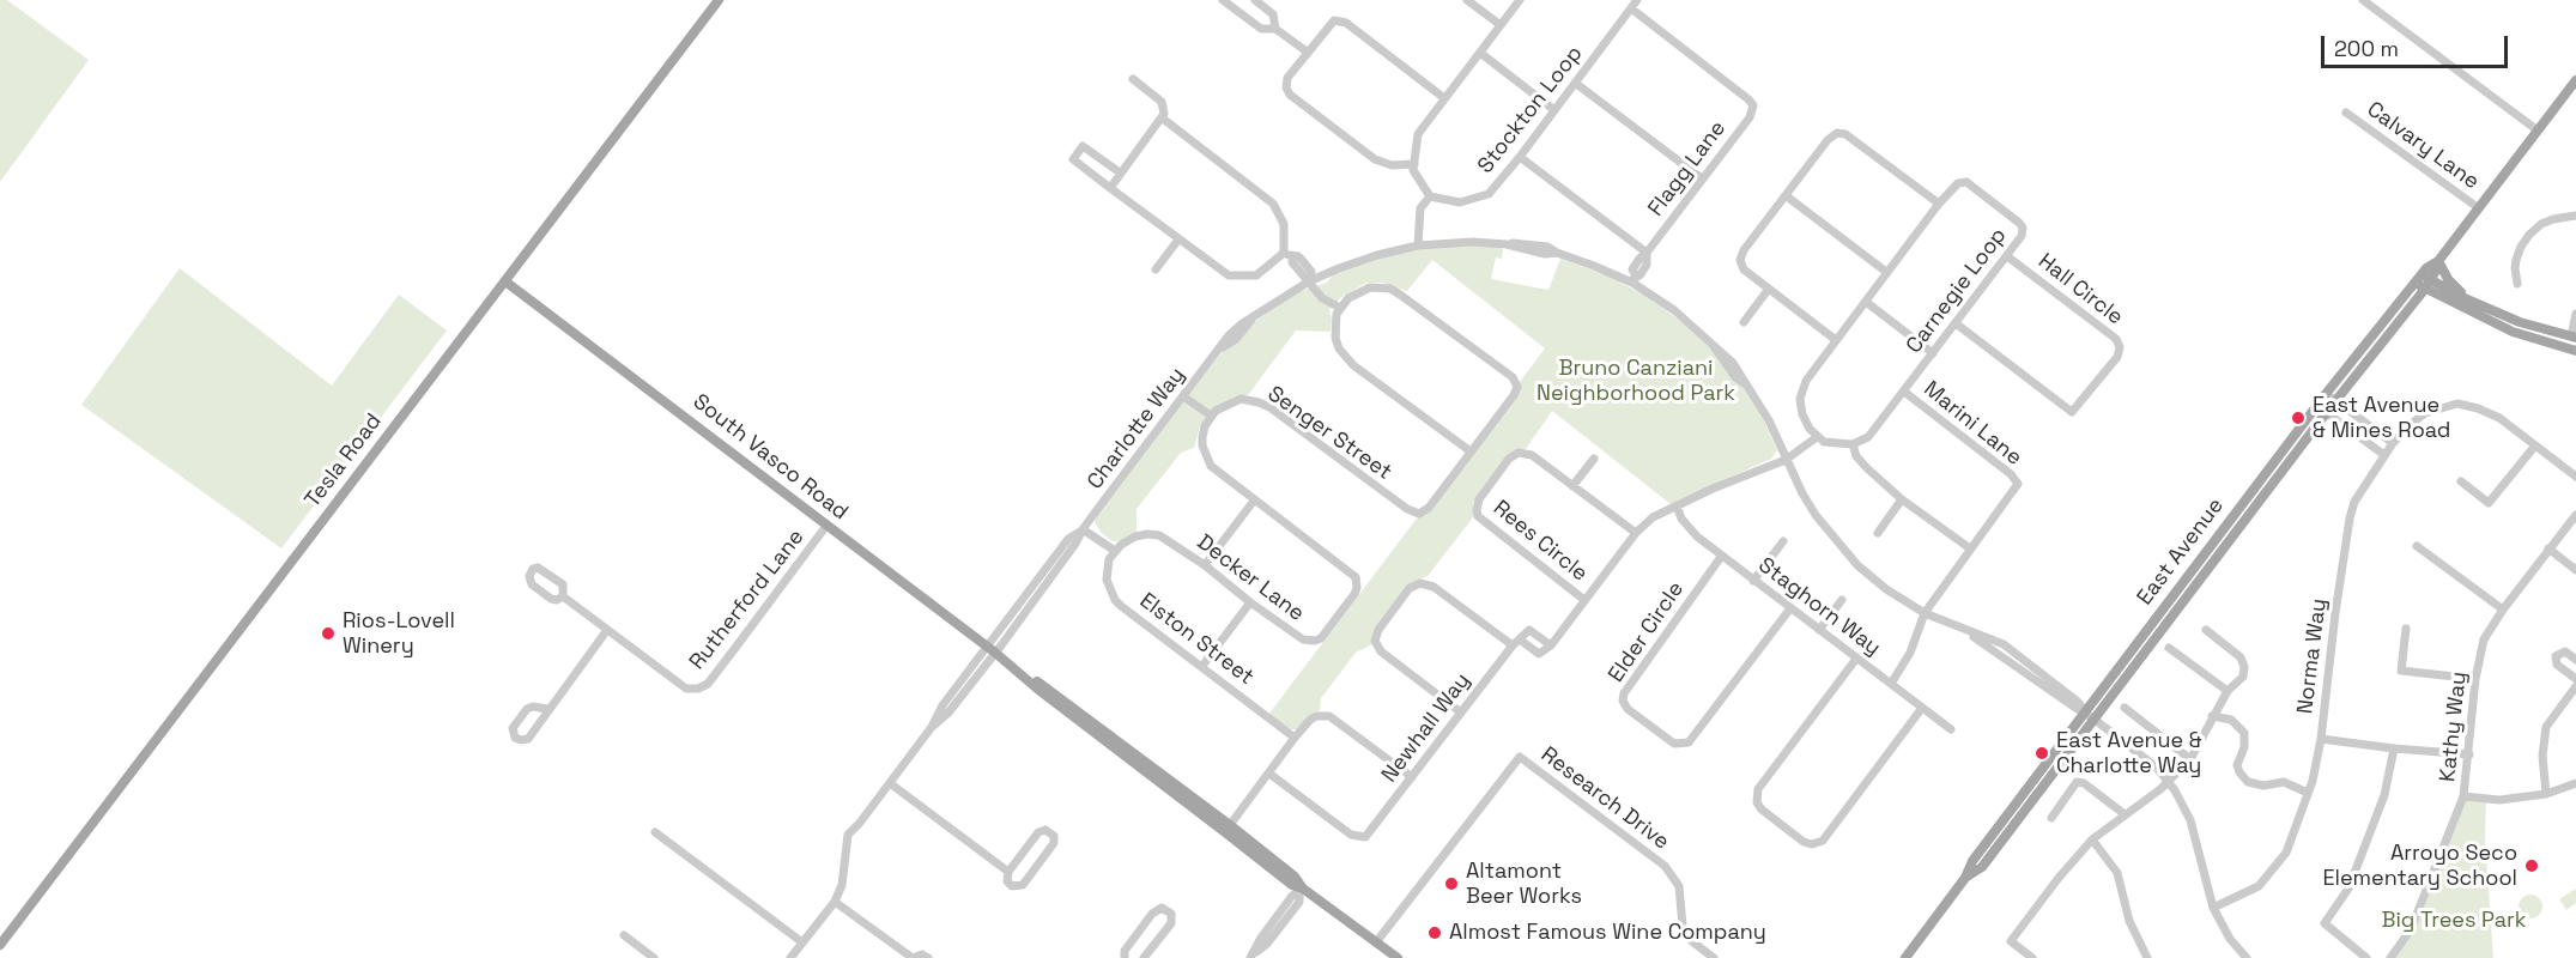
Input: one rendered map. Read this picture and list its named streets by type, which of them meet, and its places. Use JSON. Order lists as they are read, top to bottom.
{
  "streets": {
    "main road": ["South Vasco Road", "Tesla Road", "East Avenue"],
    "street": [
      "Stockton Loop",
      "Calvary Lane",
      "Flagg Lane",
      "Hall Circle",
      "Carnegie Loop",
      "Marini Lane",
      "Charlotte Way",
      "Senger Street",
      "Rees Circle",
      "Decker Lane",
      "Rutherford Lane",
      "Staghorn Way",
      "Elder Circle",
      "Elston Street",
      "Norma Way",
      "Kathy Way",
      "Newhall Way",
      "Research Drive"
    ]
  },
  "crossings": [
    ["Stockton Loop", "Flagg Lane"],
    ["Calvary Lane", "East Avenue"],
    ["Flagg Lane", "Charlotte Way"],
    ["Hall Circle", "Carnegie Loop"],
    ["Carnegie Loop", "Marini Lane"],
    ["Charlotte Way", "South Vasco Road"],
    ["Charlotte Way", "East Avenue"],
    ["Charlotte Way", "Norma Way"],
    ["Senger Street", "Decker Lane"],
    ["South Vasco Road", "Tesla Road"],
    ["South Vasco Road", "Rutherford Lane"],
    ["South Vasco Road", "Research Drive"],
    ["Decker Lane", "Elston Street"],
    ["Staghorn Way", "Elder Circle"]
  ],
  "parks": ["Bruno Canziani Neighborhood Park", "Big Trees Park"],
  "places": [
    "East Avenue & Mines Road",
    "Rios-Lovell Winery",
    "East Avenue & Charlotte Way",
    "Arroyo Seco Elementary School",
    "Altamont Beer Works",
    "Almost Famous Wine Company"
  ],
  "scale_bar": "200 m"
}
